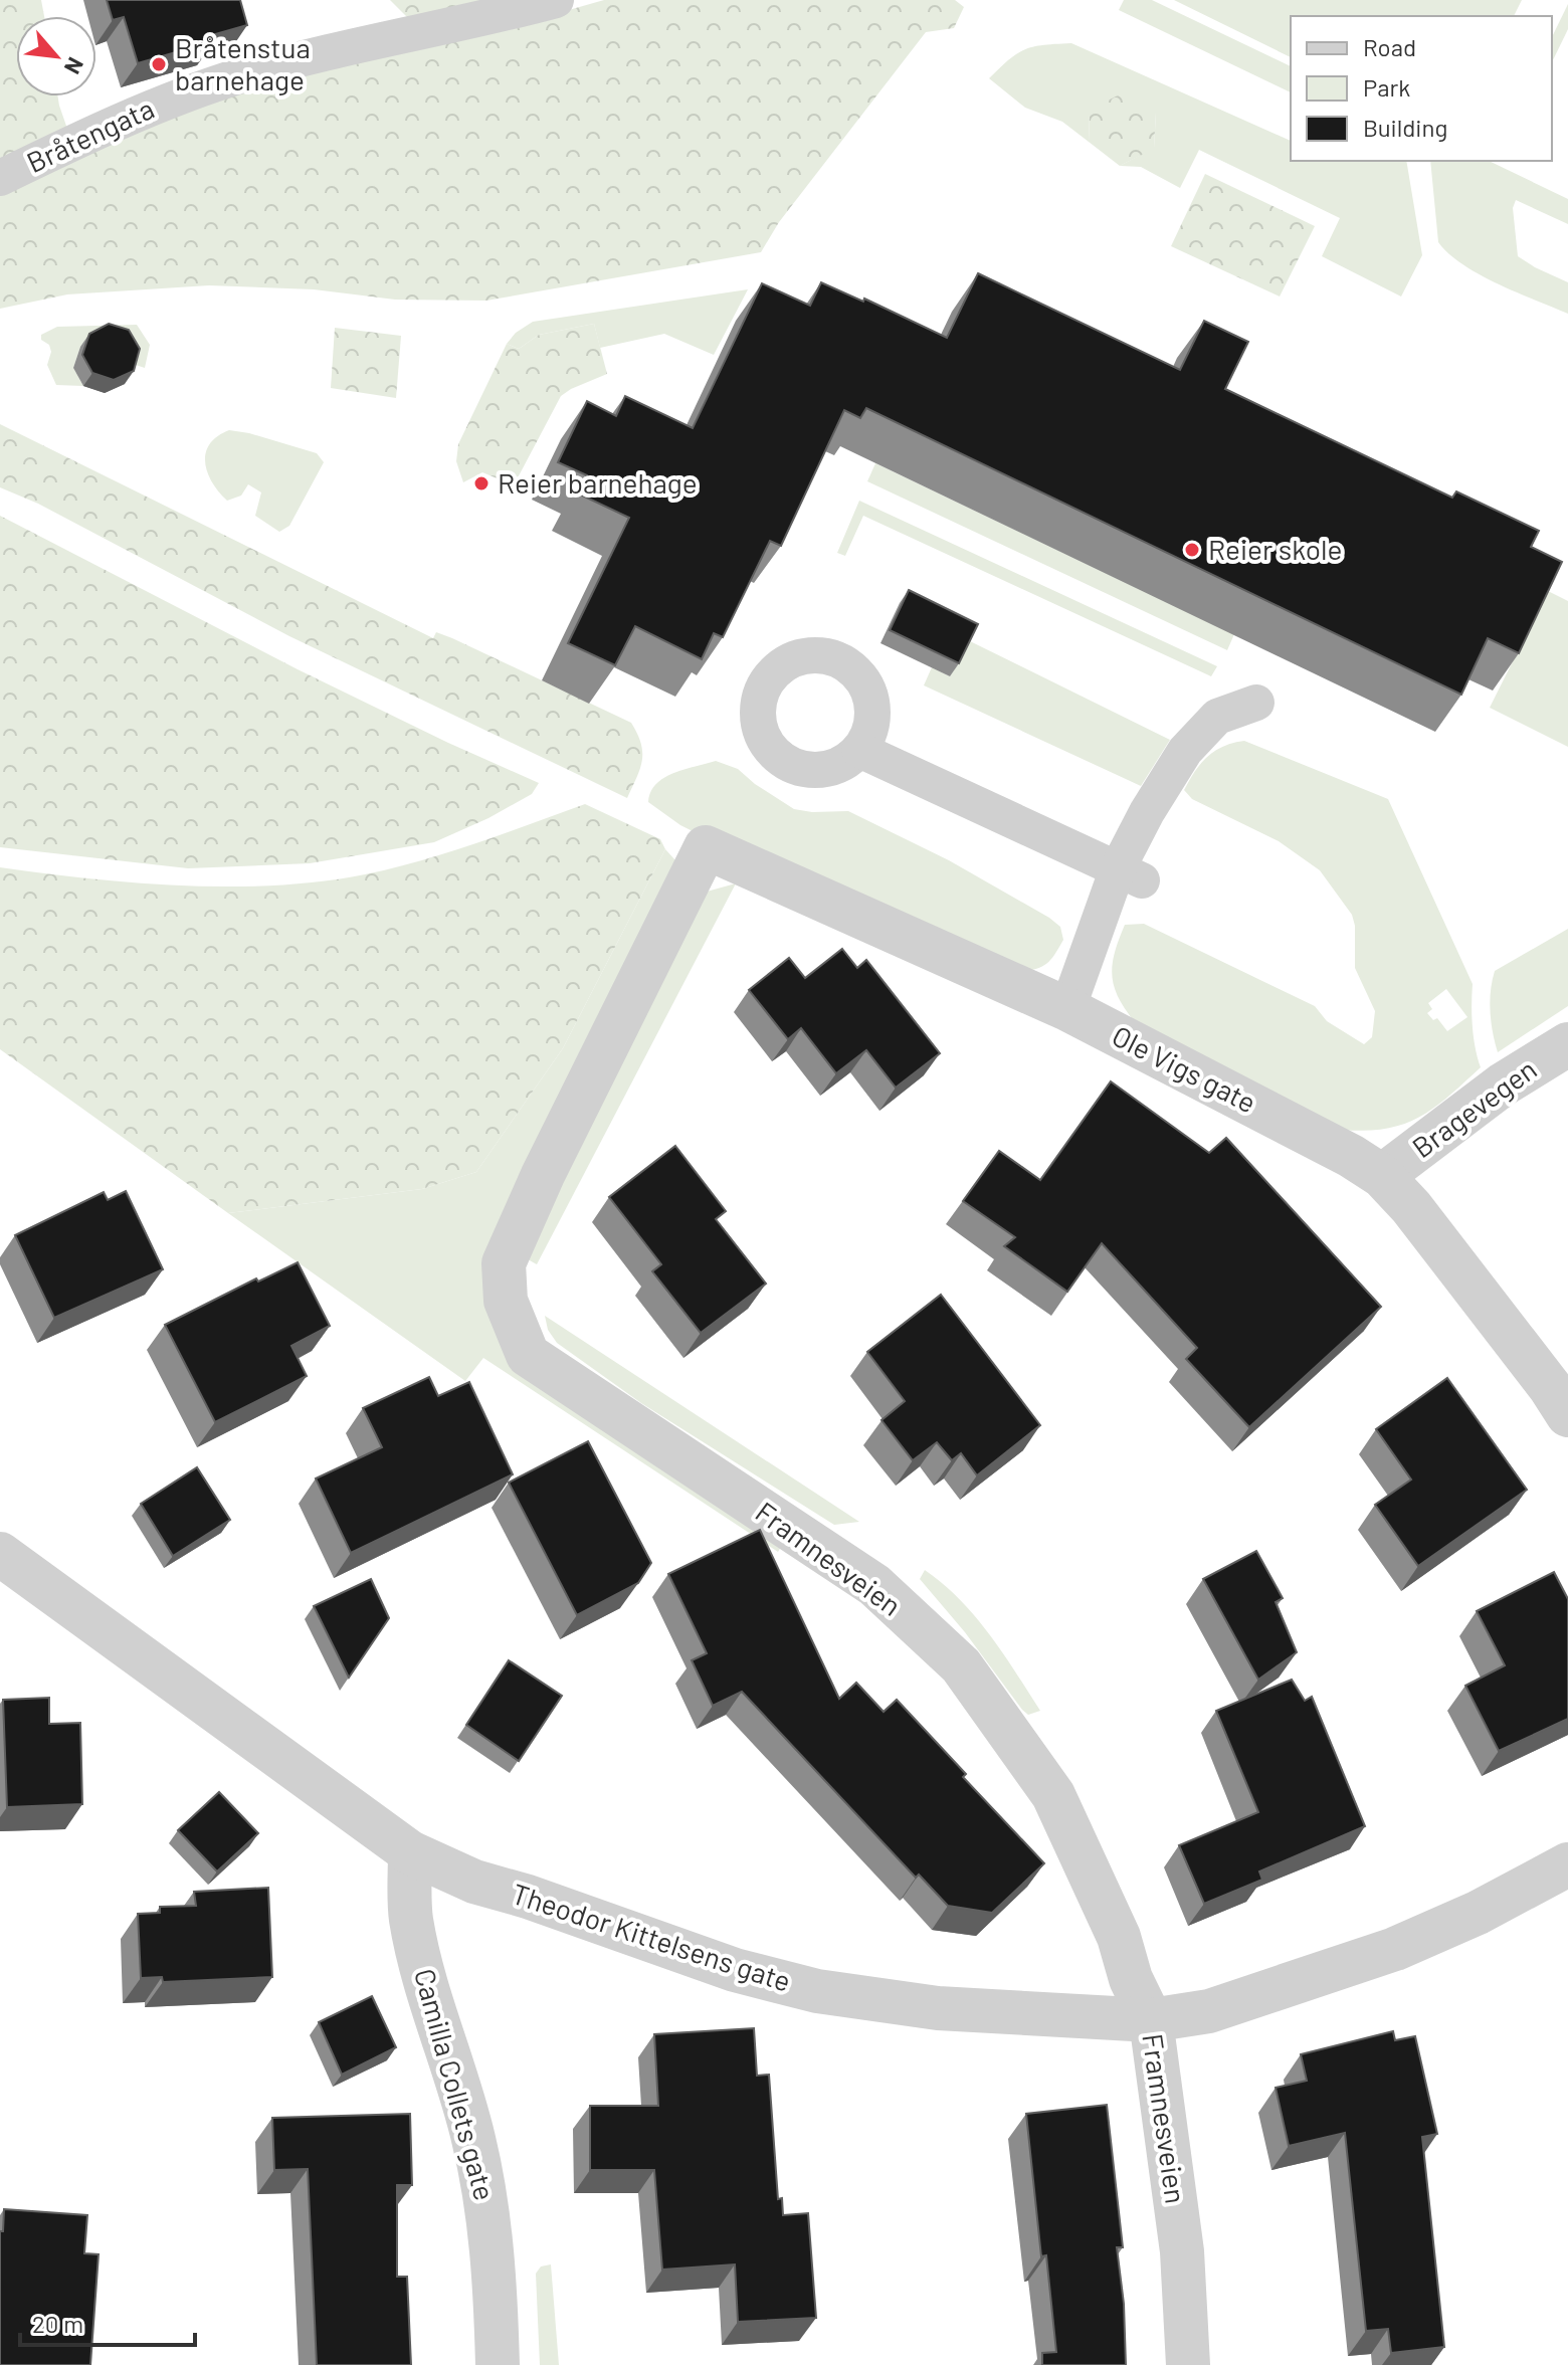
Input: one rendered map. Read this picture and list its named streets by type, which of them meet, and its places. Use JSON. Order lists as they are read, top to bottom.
{
  "streets": {
    "street": [
      "Ole Vigs gate",
      "Bragevegen",
      "Framnesveien",
      "Theodor Kittelsens gate",
      "Camilla Collets gate"
    ],
    "lane": ["Bråtengata"]
  },
  "crossings": [
    ["Ole Vigs gate", "Bragevegen"],
    ["Ole Vigs gate", "Framnesveien"],
    ["Framnesveien", "Theodor Kittelsens gate"],
    ["Theodor Kittelsens gate", "Camilla Collets gate"]
  ],
  "places": ["Bråtenstua barnehage", "Reier barnehage", "Reier skole"],
  "legend": ["Road", "Park", "Building"],
  "scale_bar": "20 m",
  "north": "bottom right"
}
